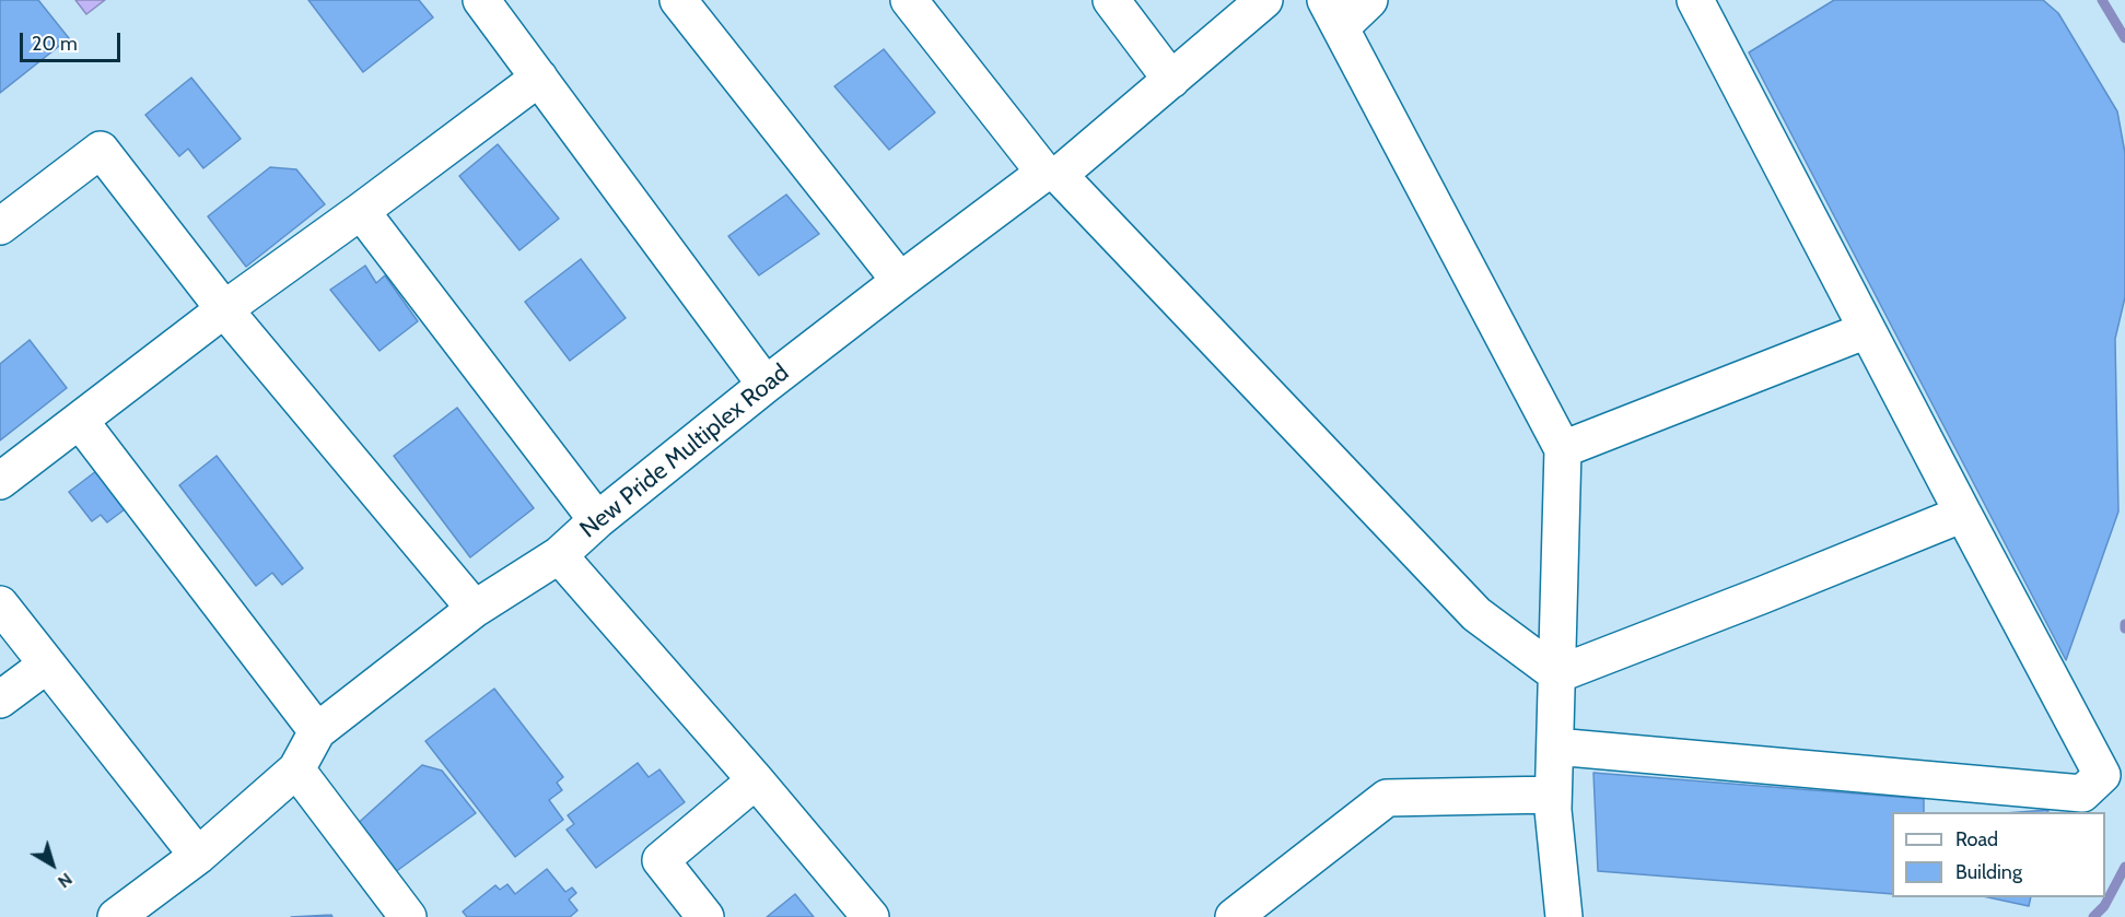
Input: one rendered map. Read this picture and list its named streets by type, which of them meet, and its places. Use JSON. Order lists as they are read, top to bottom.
{
  "streets": {
    "street": ["New Pride Multiplex Road"]
  },
  "legend": ["Road", "Building"],
  "scale_bar": "20 m",
  "north": "bottom right"
}
